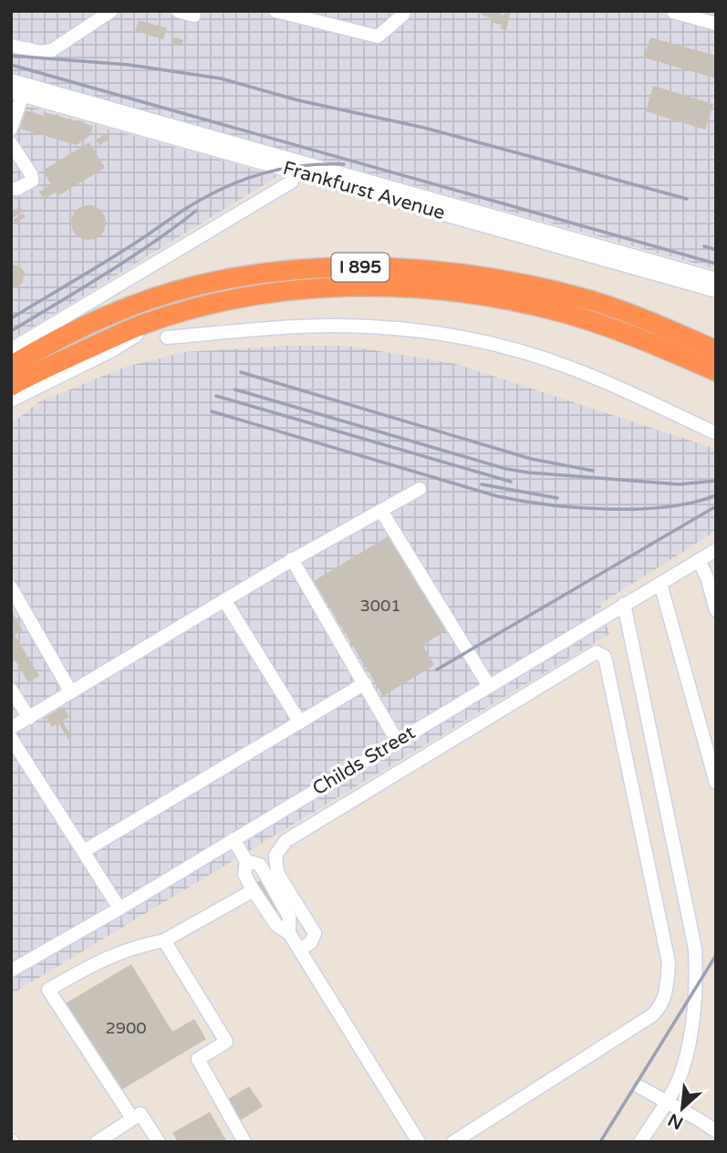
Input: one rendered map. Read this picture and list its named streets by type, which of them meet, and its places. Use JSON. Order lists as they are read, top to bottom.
{
  "streets": {
    "highway": ["I 895"],
    "street": ["Frankfurst Avenue", "Childs Street"]
  },
  "house_numbers": ["3001", "2900"],
  "north": "bottom left"
}
